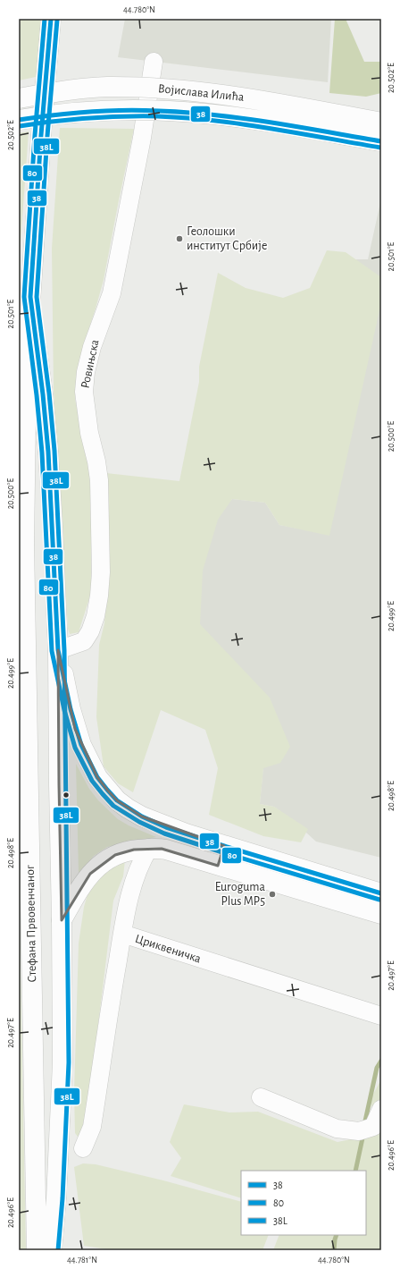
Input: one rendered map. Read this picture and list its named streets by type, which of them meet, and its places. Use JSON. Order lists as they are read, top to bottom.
{
  "streets": {
    "main road": ["Војислава Илића", "Стефана Првовенчаног"],
    "street": ["Ровињска", "Цриквеничка"]
  },
  "places": ["Геолошки институт Србије", "Euroguma Plus MP5"],
  "lines": ["transit line 38", "transit line 80", "transit line 38L"],
  "legend": ["38", "80", "38L"],
  "coordinates": [
    "44.780°N",
    "20.502°E",
    "20.501°E",
    "20.500°E",
    "20.499°E",
    "20.498°E",
    "20.497°E",
    "20.496°E",
    "44.781°N"
  ]
}
